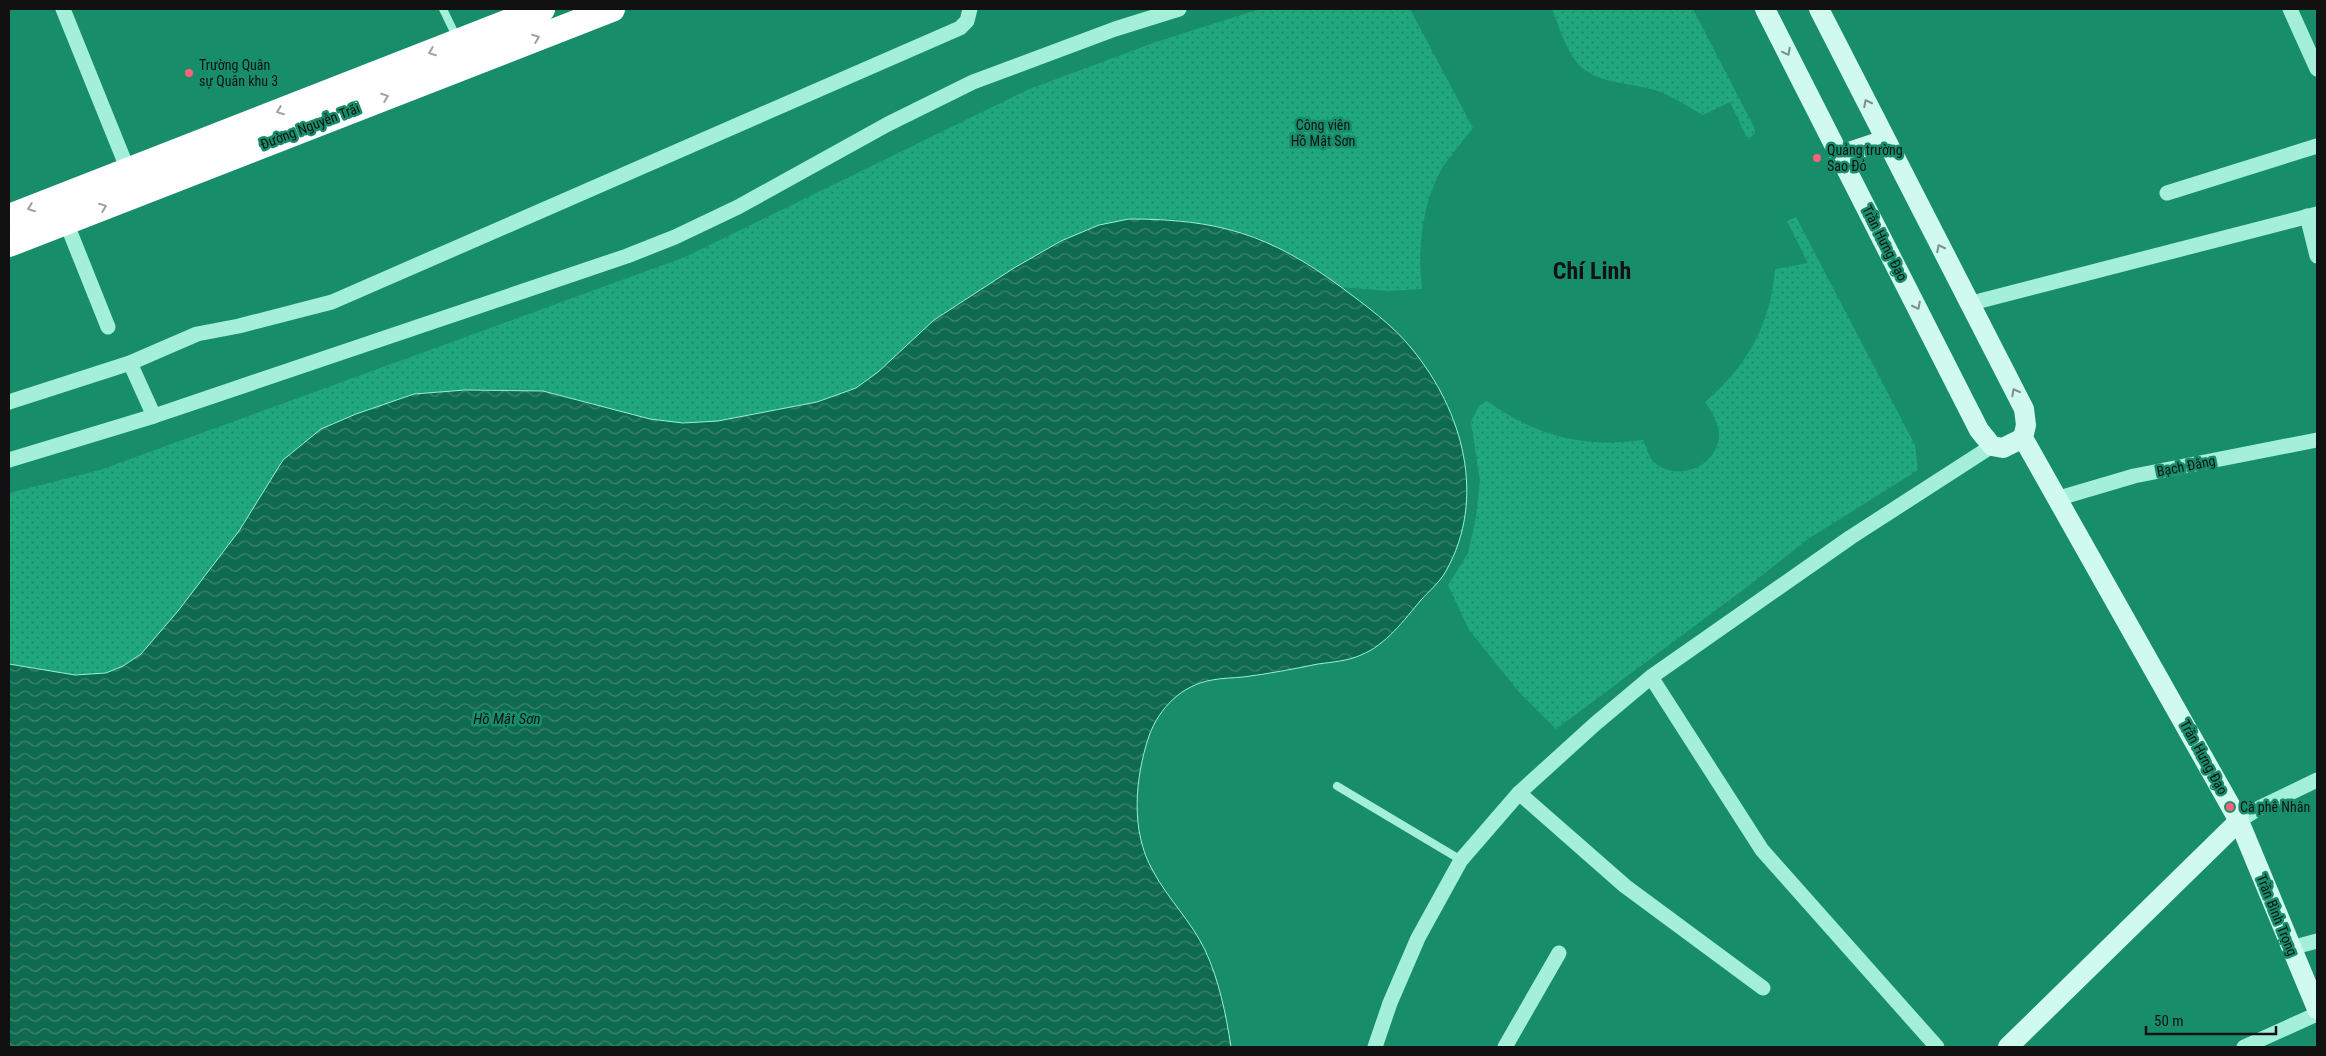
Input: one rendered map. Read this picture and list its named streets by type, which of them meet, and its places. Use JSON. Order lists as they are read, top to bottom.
{
  "streets": {
    "highway": ["Đường Nguyễn Trãi"],
    "street": ["Trần Hưng Đạo", "Bạch Đằng", "Trần Bình Trọng"]
  },
  "crossings": [
    ["Trần Hưng Đạo", "Bạch Đằng"],
    ["Trần Hưng Đạo", "Trần Bình Trọng"]
  ],
  "districts": ["Chí Linh"],
  "water": ["Hồ Mật Sơn"],
  "parks": ["Công viên Hồ Mật Sơn"],
  "places": ["Trường Quân sự Quân khu 3", "Quảng trường Sao Đỏ", "Cà phê Nhân"],
  "scale_bar": "50 m"
}
